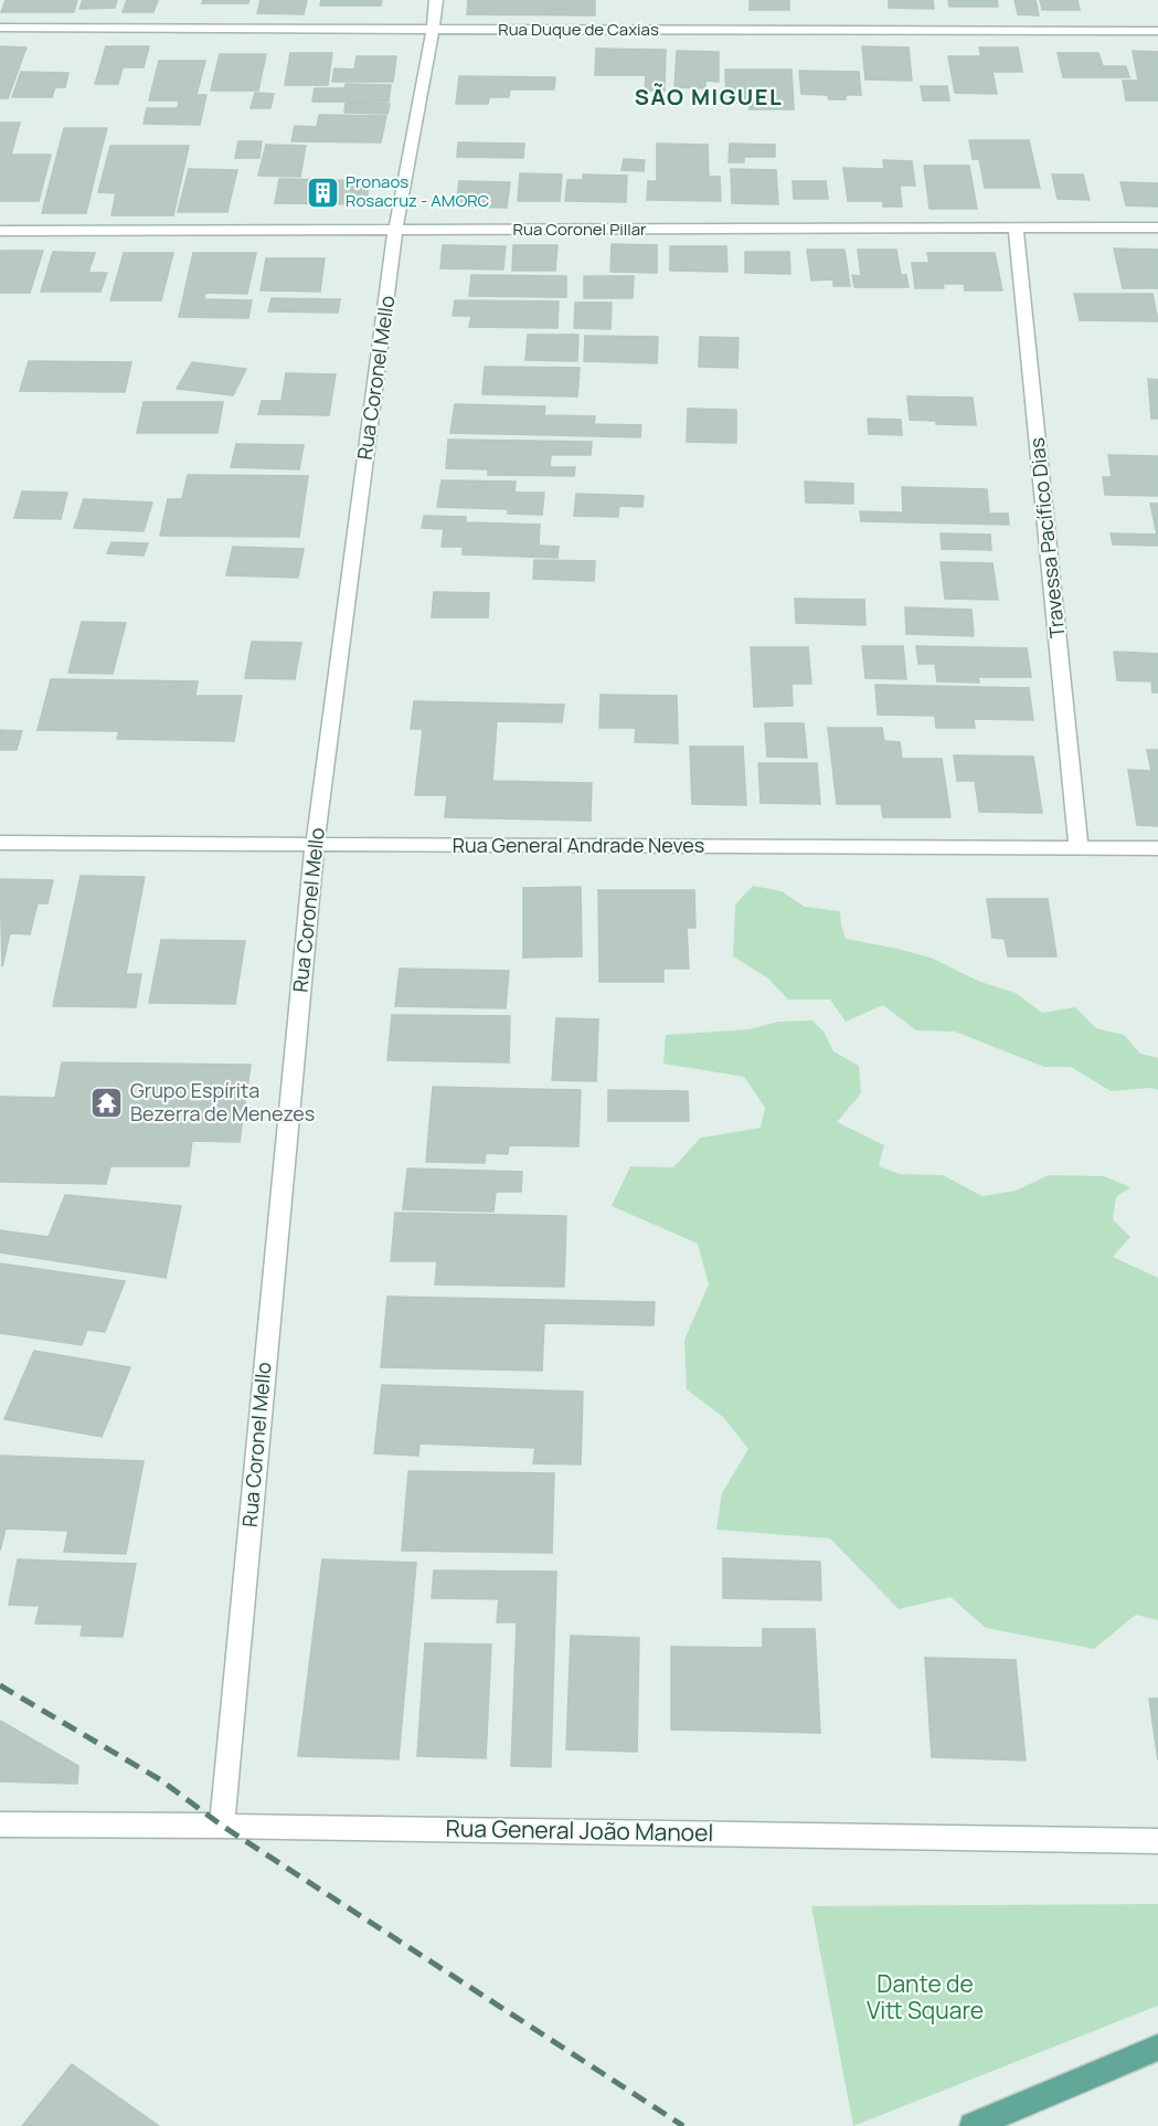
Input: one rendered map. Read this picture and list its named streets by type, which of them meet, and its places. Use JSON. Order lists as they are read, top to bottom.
{
  "streets": {
    "street": [
      "Rua Duque de Caxias",
      "Rua Coronel Pillar",
      "Rua Coronel Mello",
      "Travessa Pacífico Dias",
      "Rua General Andrade Neves",
      "Rua General João Manoel"
    ]
  },
  "crossings": [
    ["Rua Duque de Caxias", "Rua Coronel Mello"],
    ["Rua Coronel Pillar", "Rua Coronel Mello"],
    ["Rua Coronel Pillar", "Travessa Pacífico Dias"],
    ["Rua Coronel Mello", "Rua General Andrade Neves"],
    ["Rua Coronel Mello", "Rua General João Manoel"],
    ["Travessa Pacífico Dias", "Rua General Andrade Neves"]
  ],
  "districts": ["SÃO MIGUEL"],
  "parks": ["Dante de Vitt Square"],
  "places": {
    "building": ["Pronaos Rosacruz - AMORC"],
    "temple": ["Grupo Espírita Bezerra de Menezes"]
  }
}
